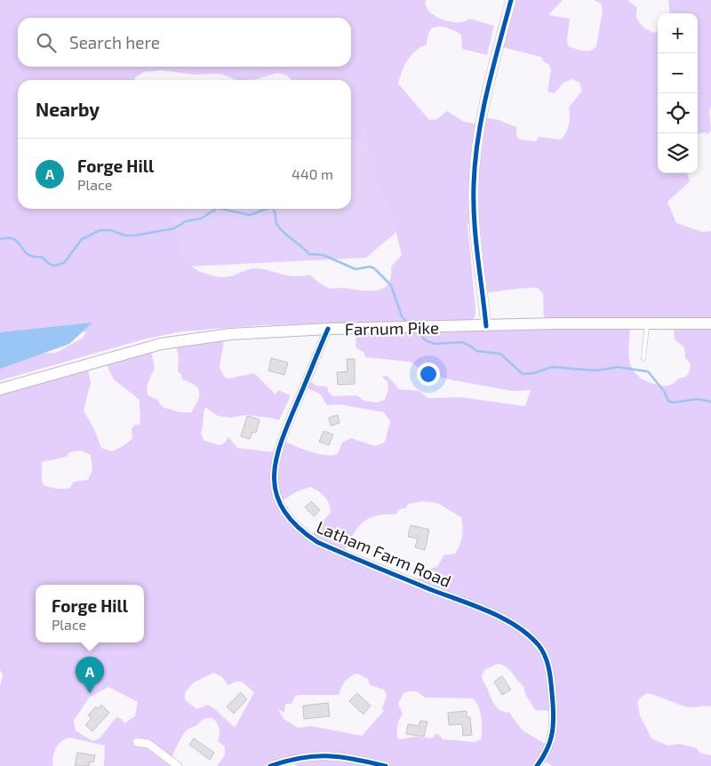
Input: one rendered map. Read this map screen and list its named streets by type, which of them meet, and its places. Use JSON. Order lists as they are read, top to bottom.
{
  "streets": {
    "main road": ["Farnum Pike"],
    "street": ["Latham Farm Road"]
  },
  "crossings": [
    ["Farnum Pike", "Latham Farm Road"]
  ],
  "page": {
    "map_buttons": ["+", "−"],
    "search": "Search here",
    "heading": "Nearby",
    "list": [
      {
        "mark": "A",
        "name": "Forge Hill",
        "note": "Place",
        "value": "440 m"
      }
    ],
    "popup": ["Forge Hill", "Place"],
    "pins": "A"
  }
}
